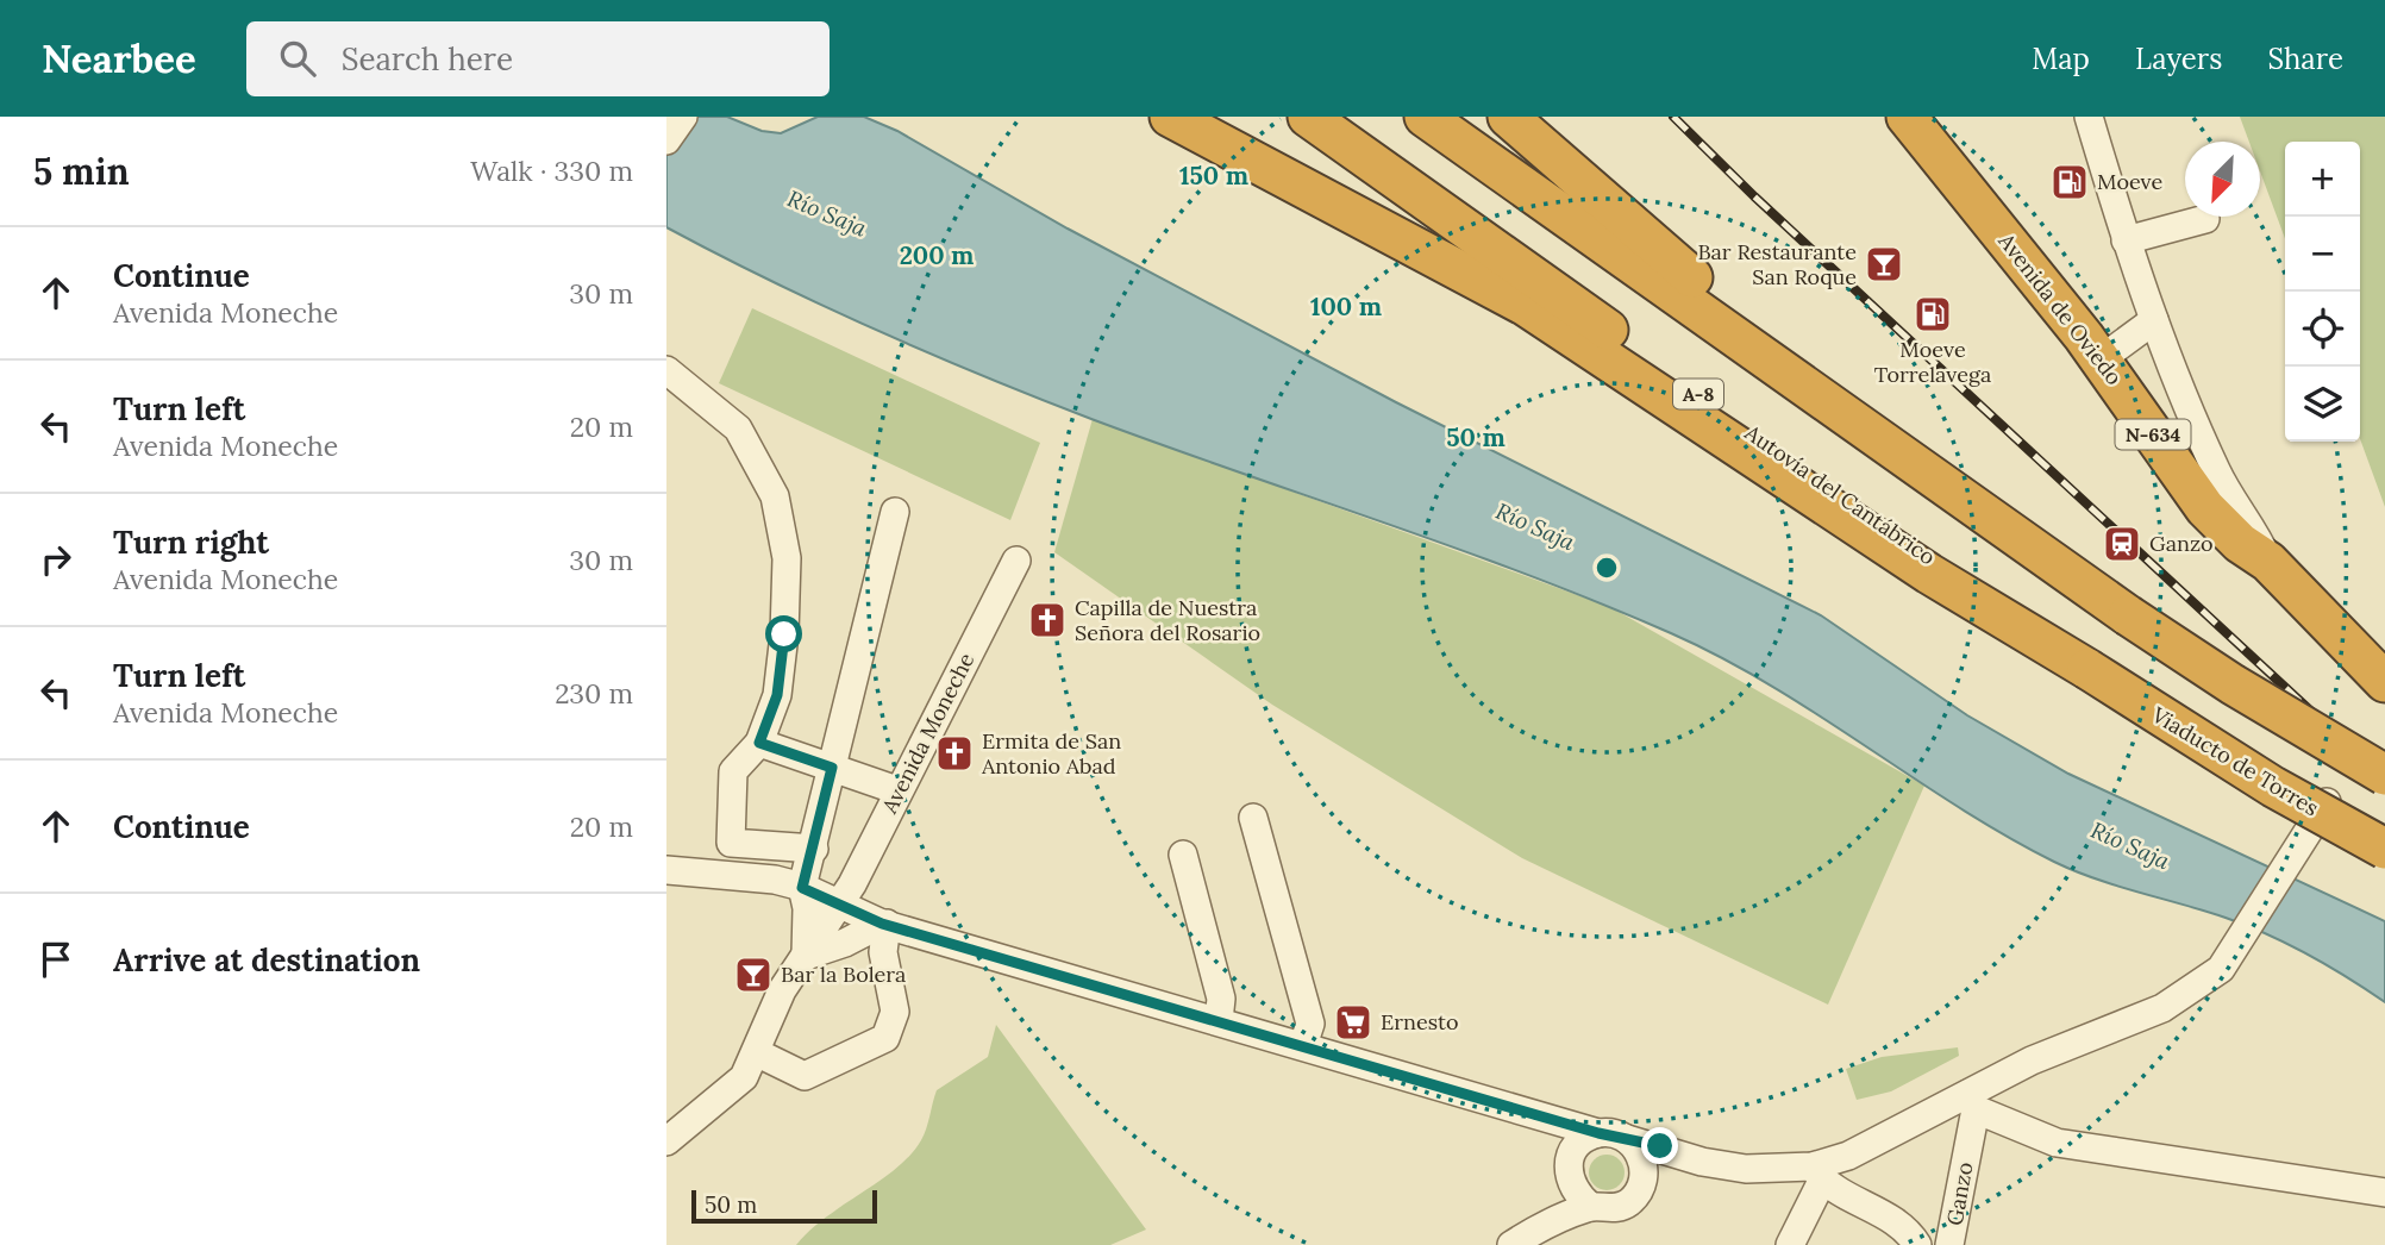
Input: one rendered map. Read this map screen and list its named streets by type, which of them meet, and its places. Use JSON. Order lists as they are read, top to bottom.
{
  "streets": {
    "highway": [
      "Avenida de Oviedo",
      "A-8",
      "N-634",
      "Autovía del Cantábrico",
      "Viaducto de Torres"
    ],
    "street": ["Avenida Moneche", "Ganzo"]
  },
  "crossings": [
    ["Autovía del Cantábrico", "Viaducto de Torres"]
  ],
  "water": ["Río Saja"],
  "places": {
    "fuel station": ["Moeve", "Moeve Torrelavega"],
    "bar": ["Bar Restaurante San Roque", "Bar la Bolera"],
    "station": ["Ganzo"],
    "church": ["Capilla de Nuestra Señora del Rosario", "Ermita de San Antonio Abad"],
    "supermarket": ["Ernesto"]
  },
  "scale_bar": "50 m",
  "north": "bottom left",
  "page": {
    "header": "Nearbee",
    "search": "Search here",
    "nav": ["Map", "Layers", "Share"],
    "heading": ["5 min", "Walk · 330 m"],
    "map_buttons": ["+", "−"],
    "list": [
      ["Continue", "Avenida Moneche", "30 m"],
      ["Turn left", "Avenida Moneche", "20 m"],
      ["Turn right", "Avenida Moneche", "30 m"],
      ["Turn left", "Avenida Moneche", "230 m"],
      ["Continue", "20 m"],
      "Arrive at destination"
    ],
    "scale": "50 m"
  },
  "rings": [
    "150 m",
    "200 m",
    "100 m",
    "50 m"
  ]
}
